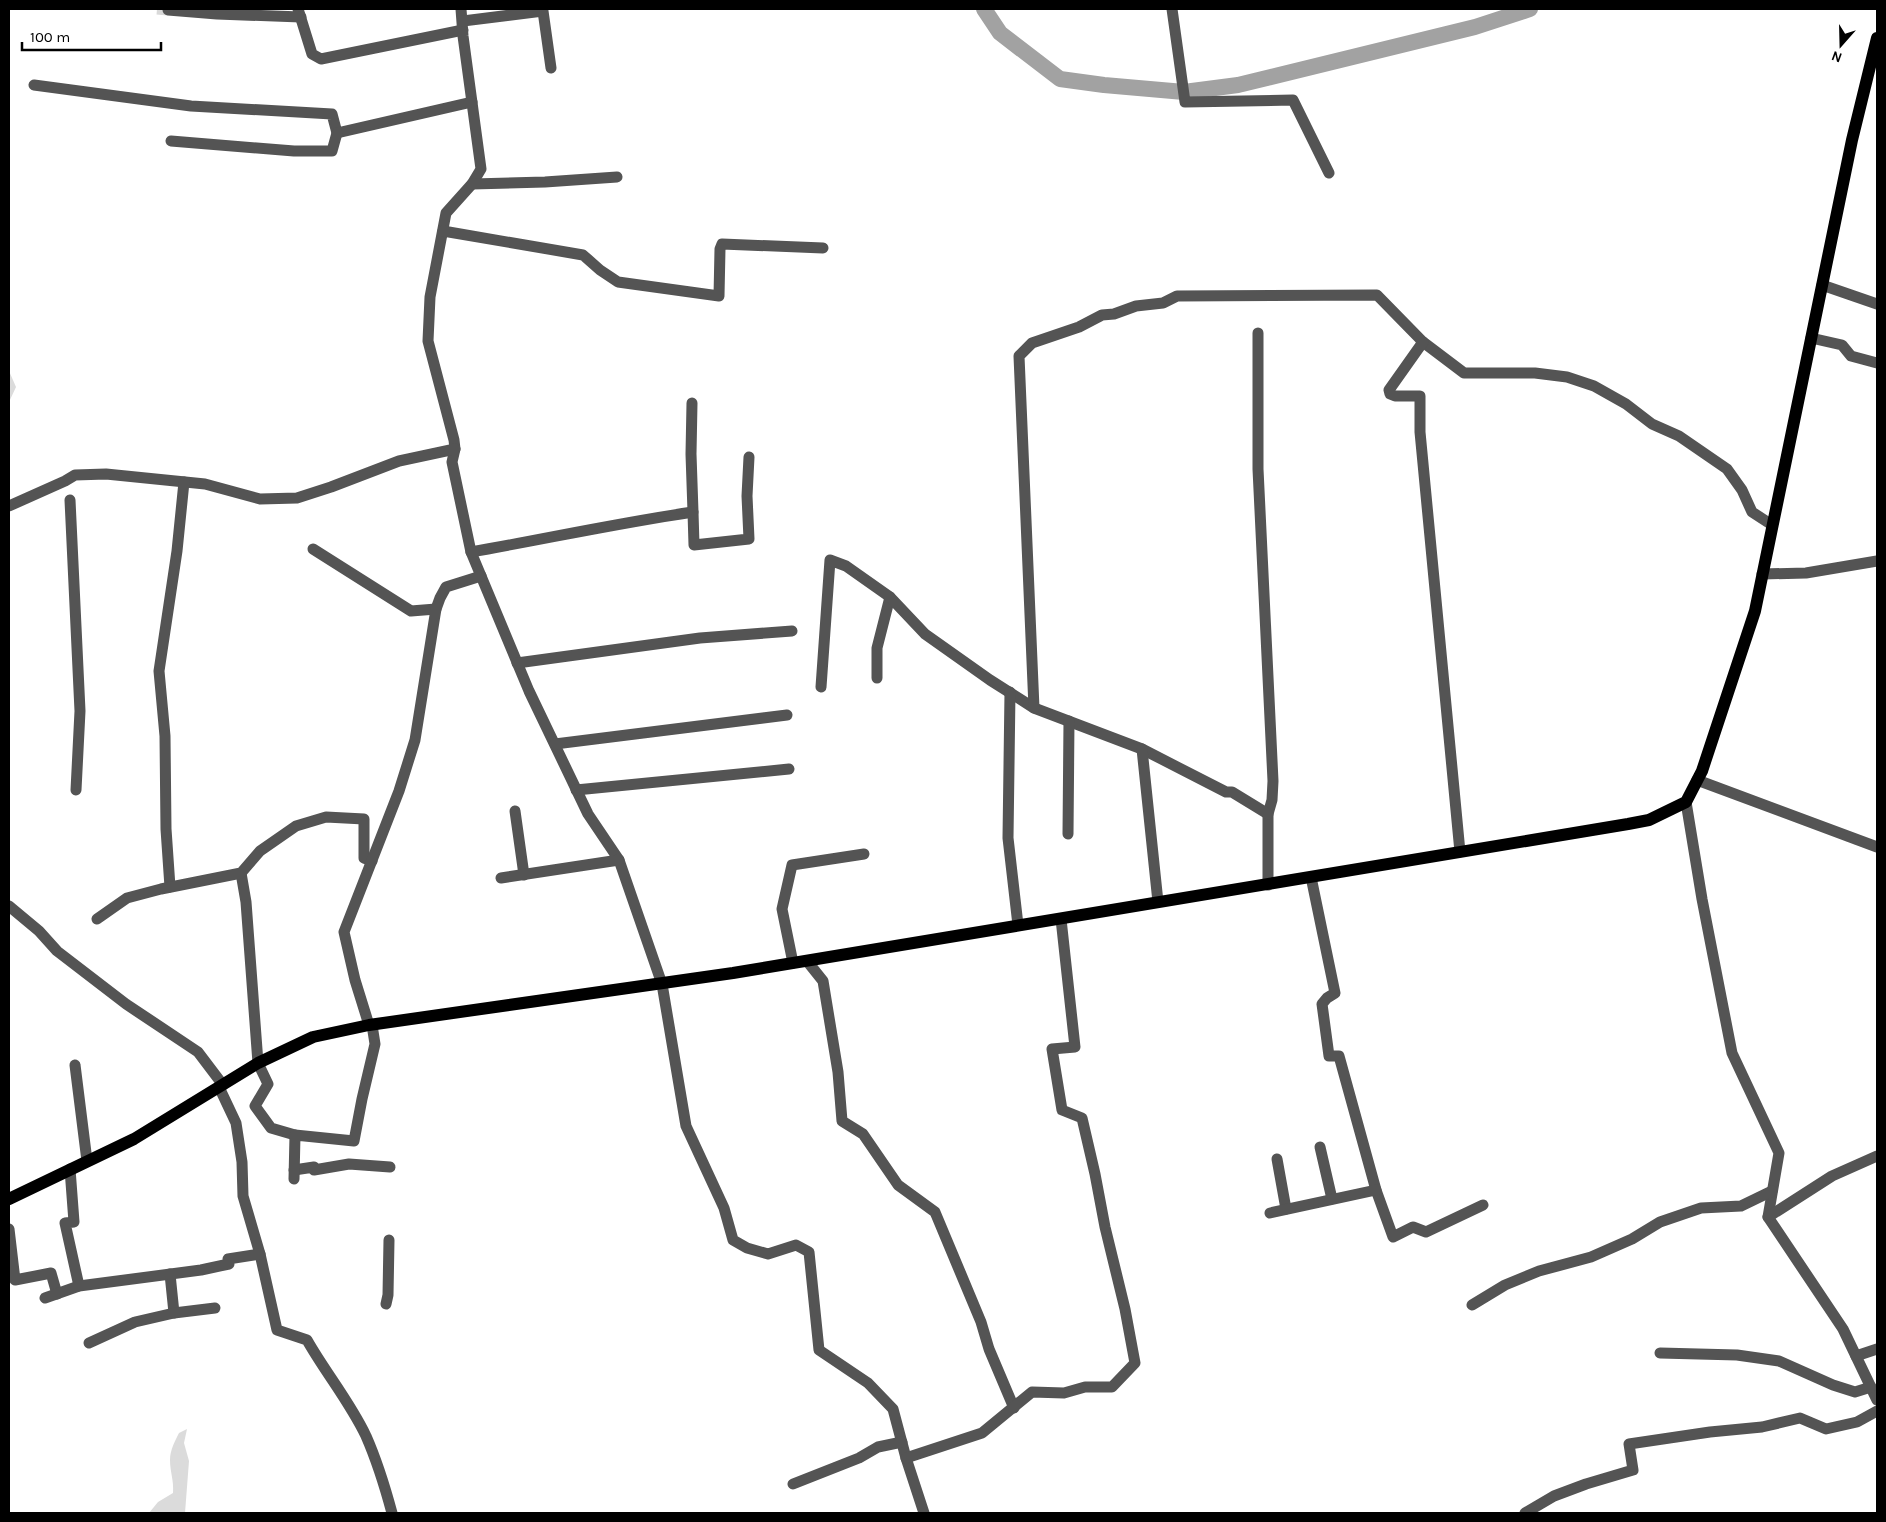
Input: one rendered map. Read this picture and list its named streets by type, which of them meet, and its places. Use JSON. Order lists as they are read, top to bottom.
{
  "scale_bar": "100 m",
  "north": "bottom"
}
